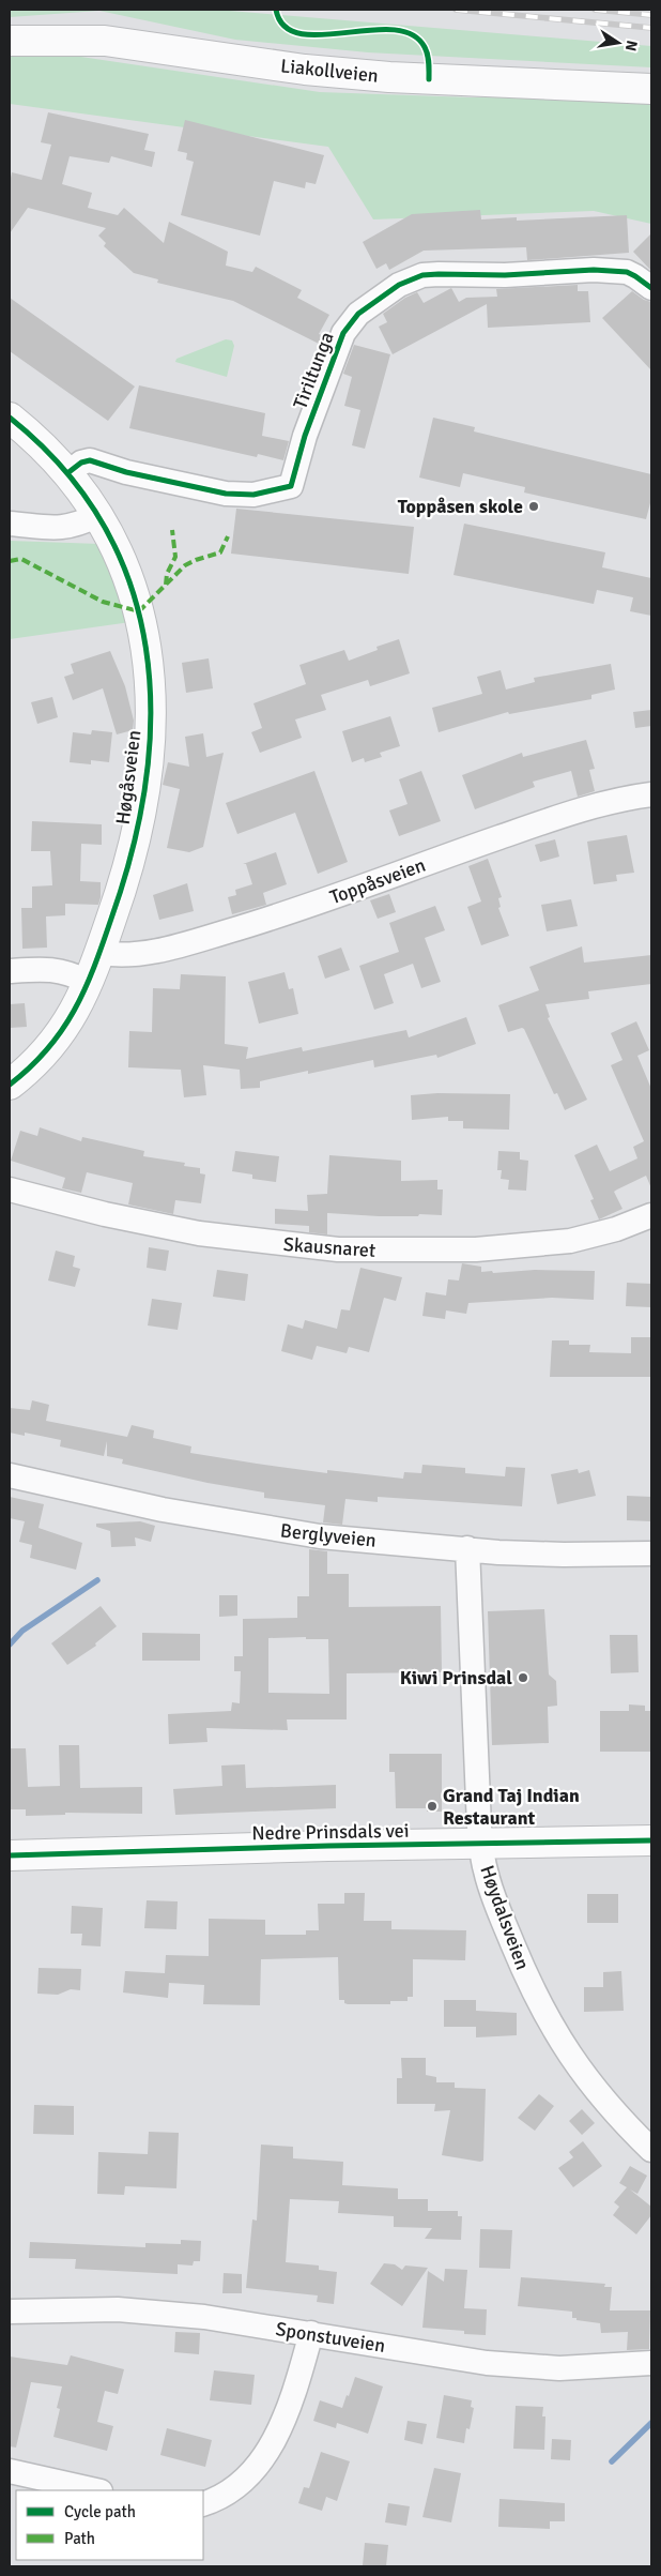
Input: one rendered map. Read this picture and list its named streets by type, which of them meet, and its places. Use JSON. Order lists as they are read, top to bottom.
{
  "streets": {
    "street": [
      "Liakollveien",
      "Tiriltunga",
      "Høgåsveien",
      "Toppåsveien",
      "Skausnaret",
      "Berglyveien",
      "Nedre Prinsdals vei",
      "Høydalsveien",
      "Sponstuveien"
    ]
  },
  "crossings": [
    ["Tiriltunga", "Høgåsveien"],
    ["Høgåsveien", "Toppåsveien"],
    ["Berglyveien", "Høydalsveien"],
    ["Nedre Prinsdals vei", "Høydalsveien"]
  ],
  "places": ["Toppåsen skole", "Kiwi Prinsdal", "Grand Taj Indian Restaurant"],
  "legend": ["Cycle path", "Path"],
  "north": "right"
}
